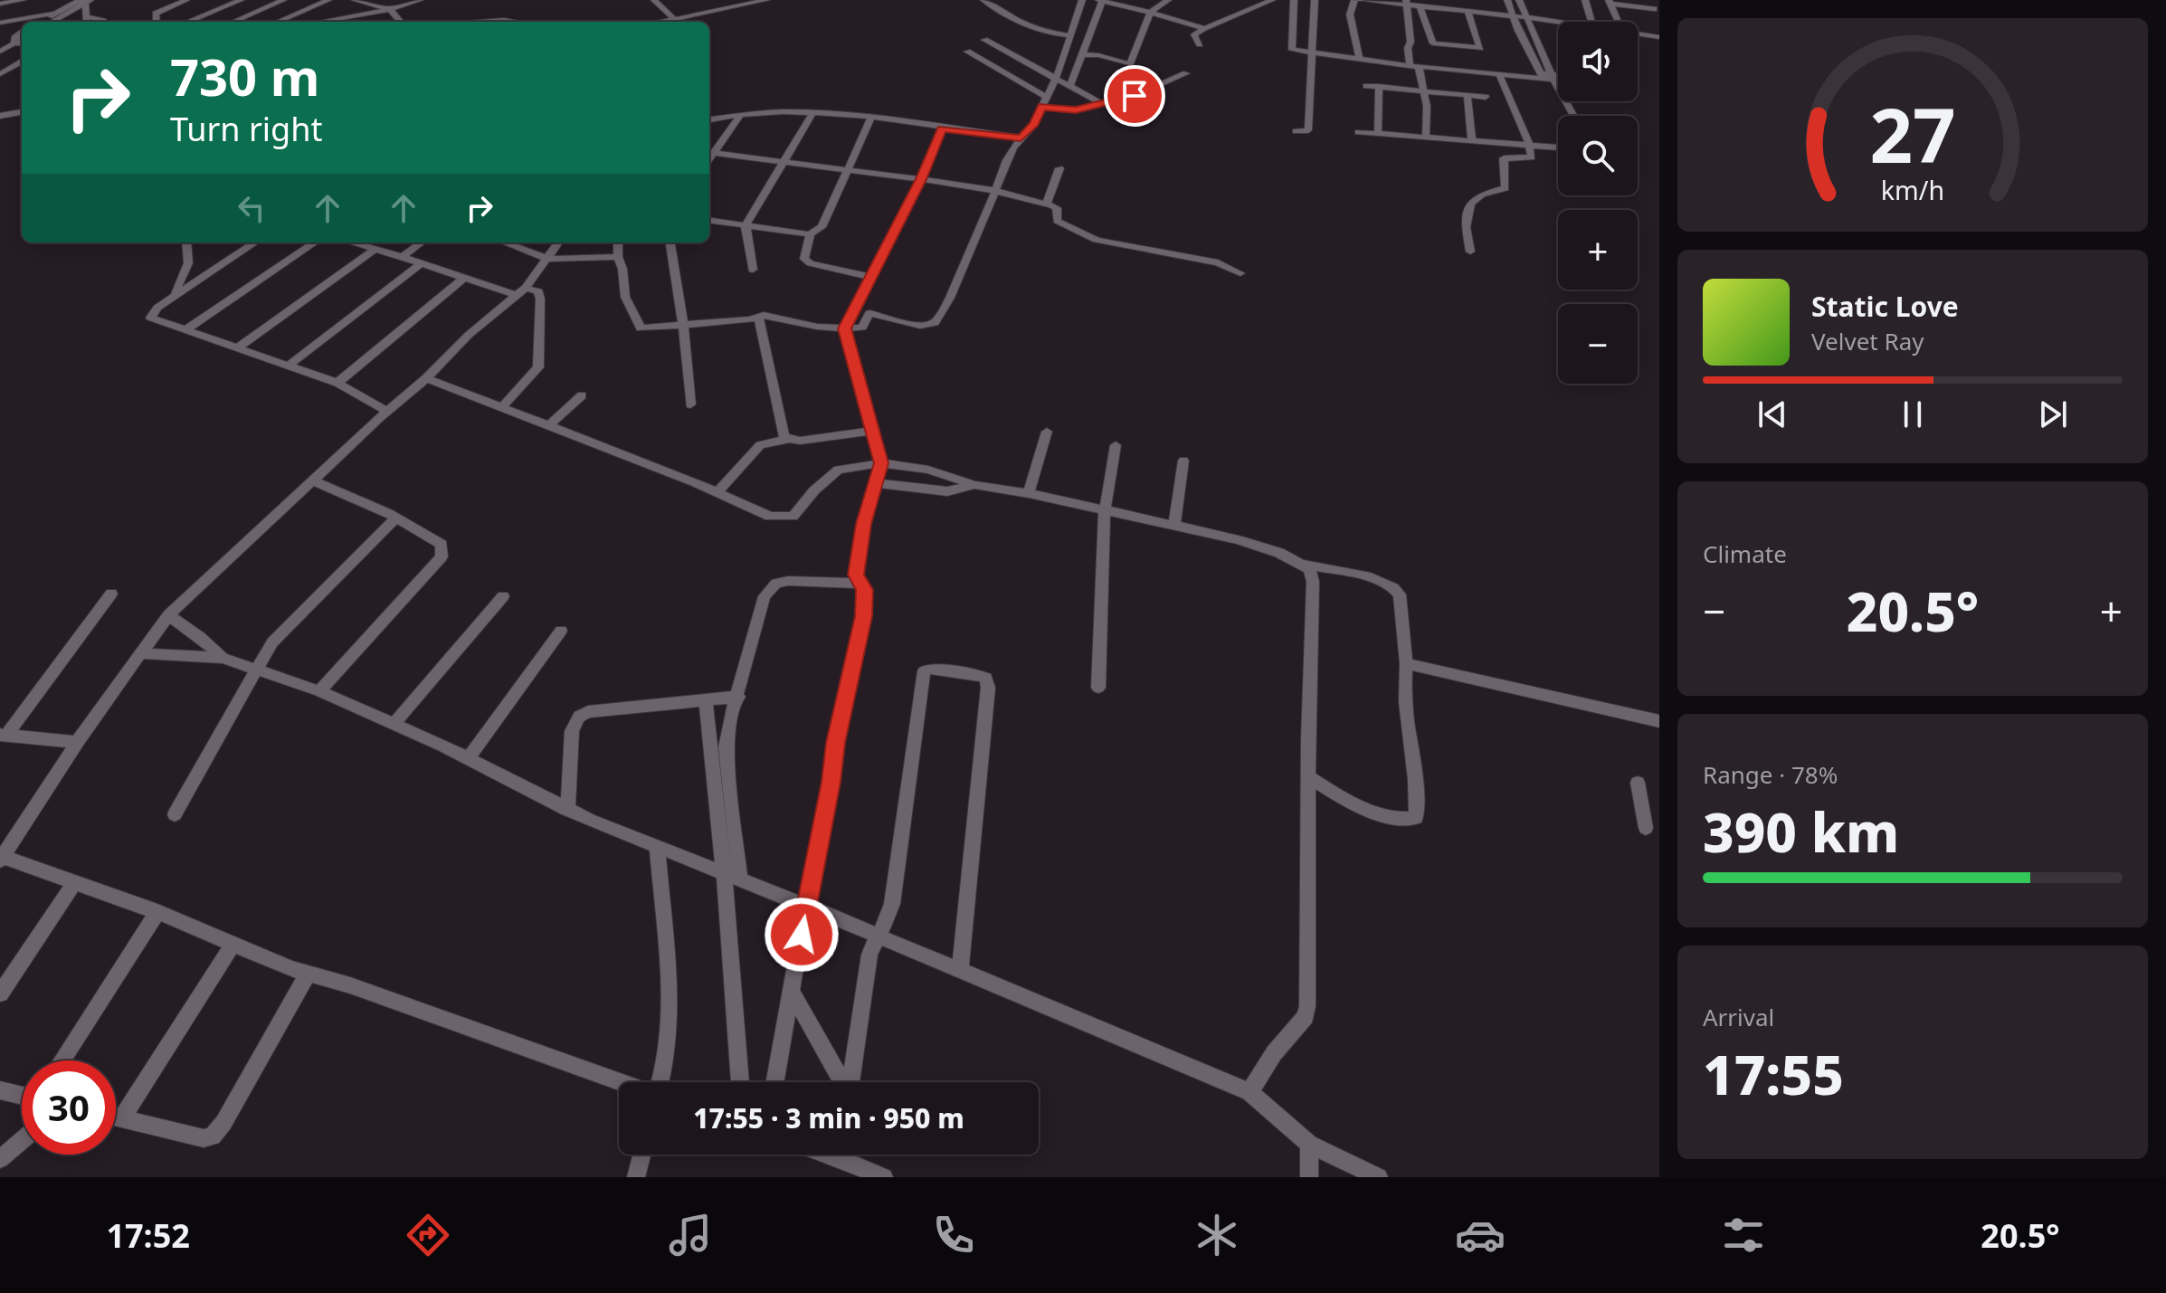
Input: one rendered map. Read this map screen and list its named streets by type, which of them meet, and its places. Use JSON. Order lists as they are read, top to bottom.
{
  "page": {
    "map_buttons": ["+", "−"],
    "turn": ["730 m", "Turn right"],
    "song": ["Static Love", "Velvet Ray"],
    "tile": [
      "Climate",
      ["Range · 78%", "390 km"],
      ["Arrival", "17:55"]
    ],
    "heat": ["−", "20.5°", "+"],
    "limit": "30",
    "trip": "17:55 · 3 min · 950 m",
    "tabs": ["17:52", "20.5°"],
    "gauge": ["27", "km/h"]
  }
}
